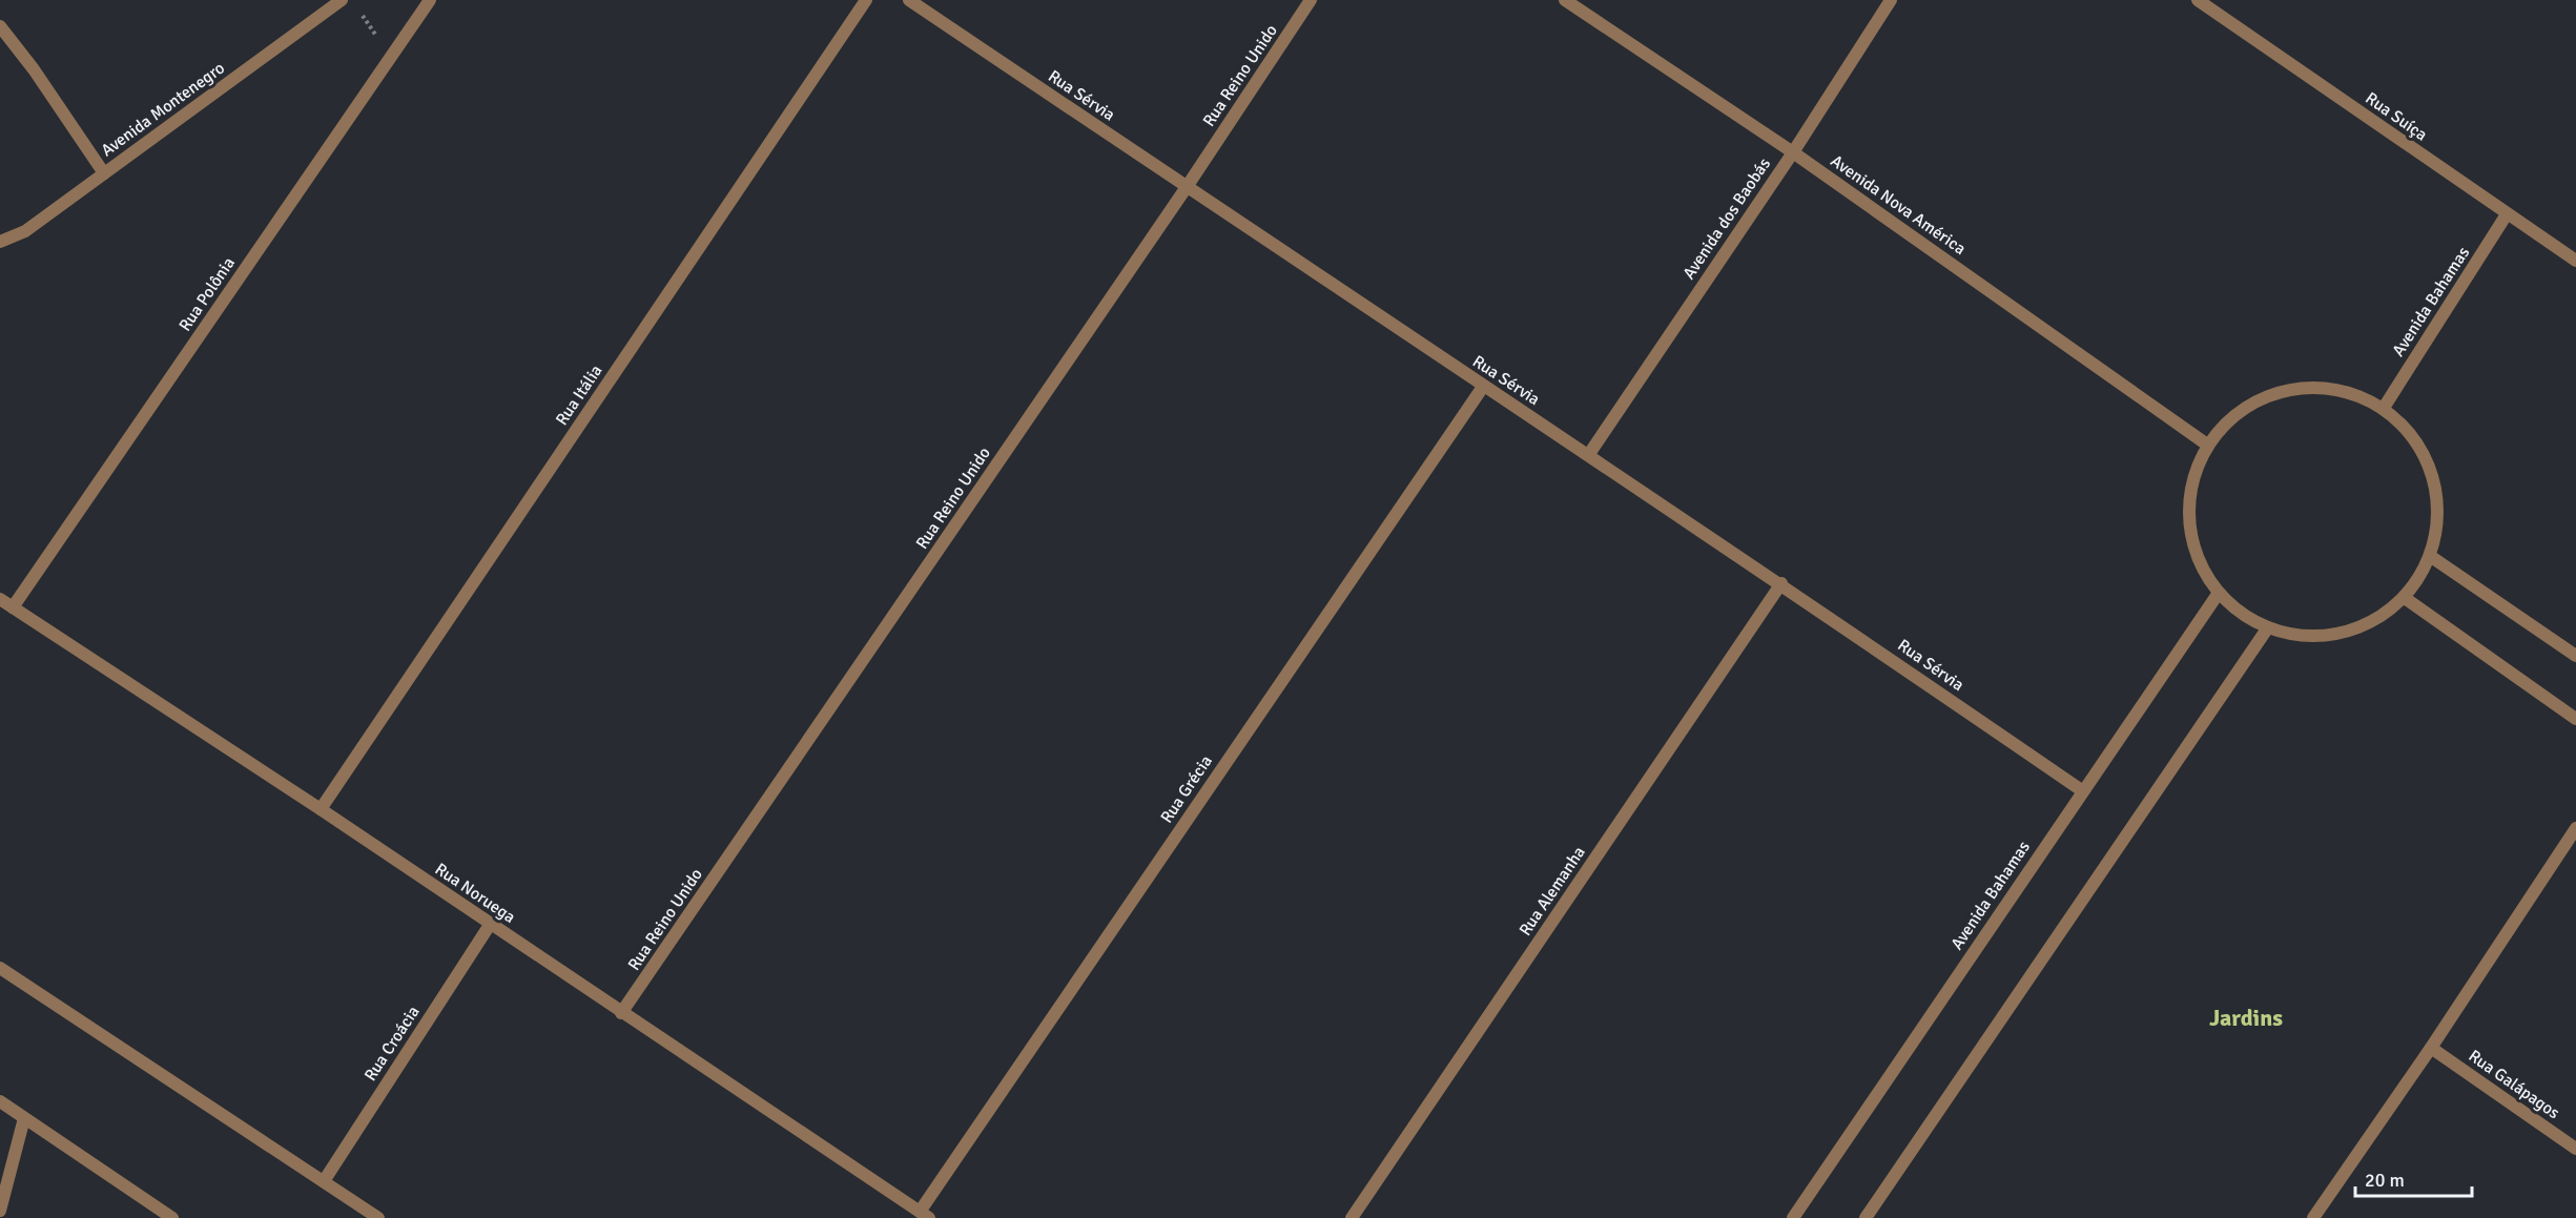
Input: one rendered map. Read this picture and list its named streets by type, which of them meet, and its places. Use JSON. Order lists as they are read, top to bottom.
{
  "streets": {
    "street": [
      "Rua Reino Unido",
      "Rua Sérvia",
      "Avenida Montenegro",
      "Rua Suíça",
      "Avenida Nova América",
      "Avenida dos Baobás",
      "Rua Polônia",
      "Avenida Bahamas",
      "Rua Itália",
      "Rua Grécia",
      "Rua Alemanha",
      "Rua Noruega",
      "Rua Croácia",
      "Rua Galápagos"
    ]
  },
  "crossings": [
    ["Rua Reino Unido", "Rua Sérvia"],
    ["Rua Reino Unido", "Rua Noruega"],
    ["Rua Sérvia", "Avenida dos Baobás"],
    ["Rua Sérvia", "Avenida Bahamas"],
    ["Rua Sérvia", "Rua Grécia"],
    ["Rua Sérvia", "Rua Alemanha"],
    ["Rua Suíça", "Avenida Bahamas"],
    ["Avenida Nova América", "Avenida dos Baobás"],
    ["Rua Polônia", "Rua Noruega"],
    ["Rua Itália", "Rua Noruega"],
    ["Rua Grécia", "Rua Noruega"],
    ["Rua Noruega", "Rua Croácia"]
  ],
  "districts": ["Jardins"],
  "scale_bar": "20 m"
}
